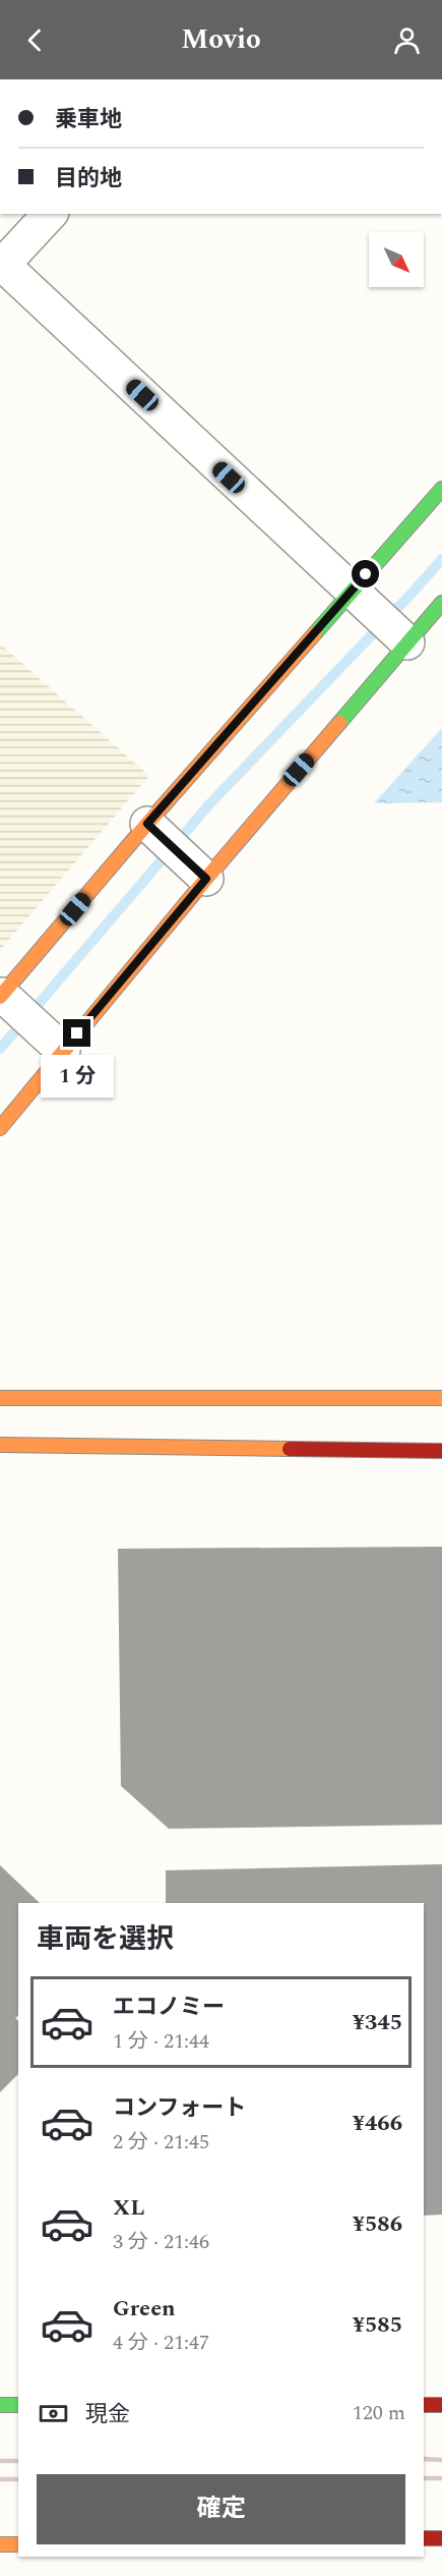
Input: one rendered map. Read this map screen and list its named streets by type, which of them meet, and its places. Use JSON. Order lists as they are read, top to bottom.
{
  "north": "bottom right",
  "page": {
    "header": "Movio",
    "banner": ["乗車地", "目的地"],
    "bubble": "1 分",
    "heading": "車両を選択",
    "list": [
      {
        "name": "エコノミー",
        "note": "1 分 · 21:44",
        "value": "¥345"
      },
      {
        "name": "コンフォート",
        "note": "2 分 · 21:45",
        "value": "¥466"
      },
      {
        "name": "XL",
        "note": "3 分 · 21:46",
        "value": "¥586"
      },
      {
        "name": "Green",
        "note": "4 分 · 21:47",
        "value": "¥585"
      }
    ],
    "pay": ["現金", "120 m"],
    "buttons": "確定"
  }
}
